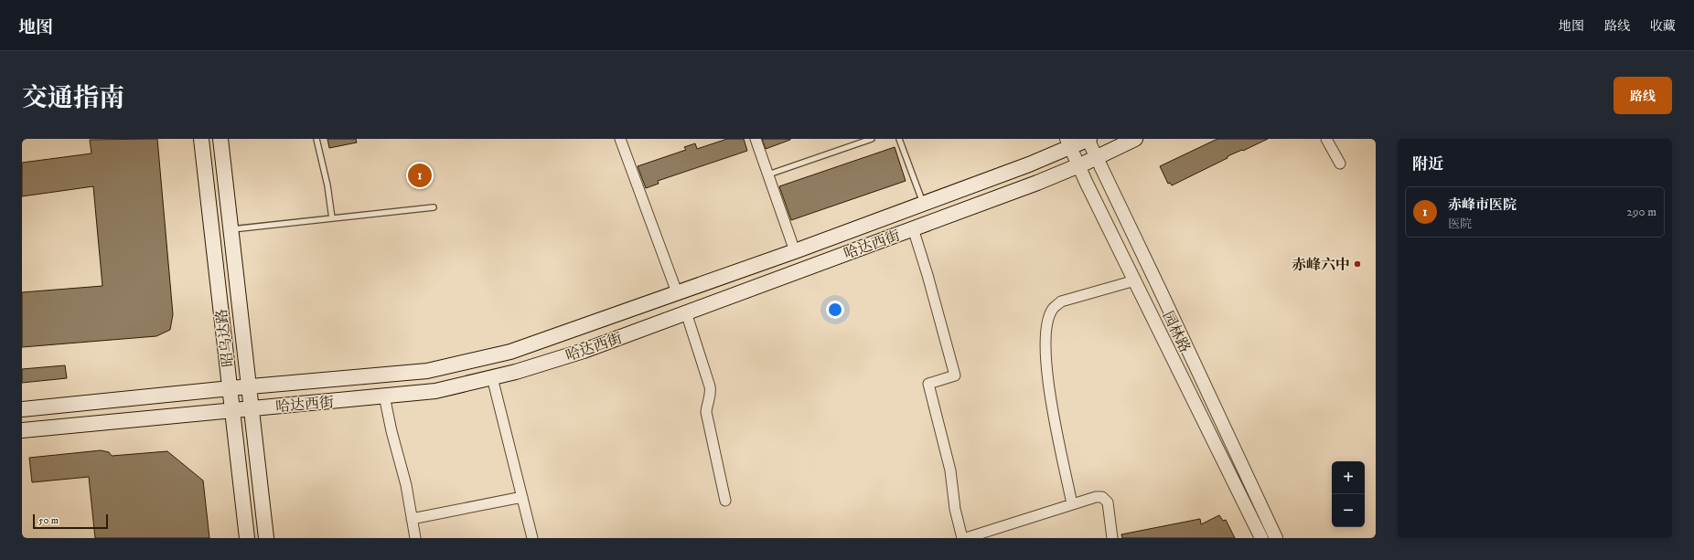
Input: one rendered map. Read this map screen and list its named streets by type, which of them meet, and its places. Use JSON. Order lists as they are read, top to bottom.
{
  "streets": {
    "main road": ["哈达西街", "昭乌达路"],
    "street": ["园林路"]
  },
  "crossings": [
    ["哈达西街", "园林路"],
    ["哈达西街", "昭乌达路"]
  ],
  "places": ["赤峰六中"],
  "scale_bar": "50 m",
  "page": {
    "header": "地图",
    "nav": ["地图", "路线", "收藏"],
    "title": "交通指南",
    "buttons": "路线",
    "heading": "附近",
    "pins": "1",
    "list": [
      {
        "mark": "1",
        "name": "赤峰市医院",
        "note": "医院",
        "value": "290 m"
      }
    ],
    "map_buttons": ["+", "−"],
    "scale": "50 m"
  }
}
